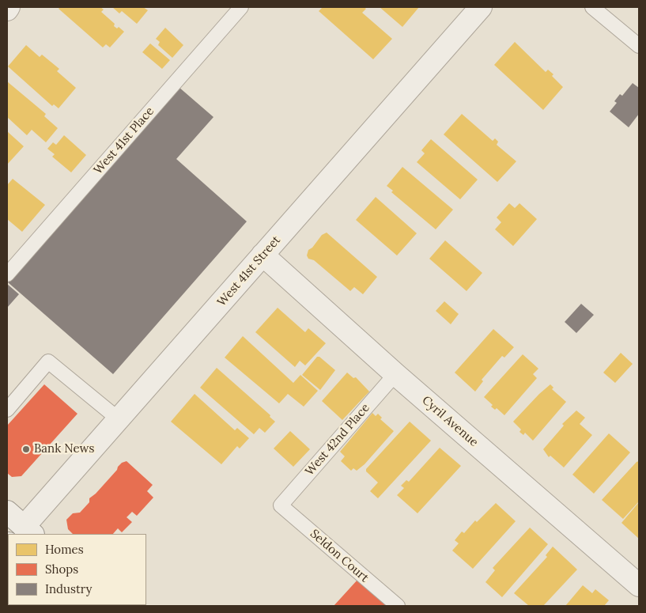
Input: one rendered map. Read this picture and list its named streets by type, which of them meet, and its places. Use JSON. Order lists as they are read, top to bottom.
{
  "streets": {
    "street": ["West 41st Street", "Cyril Avenue"],
    "lane": ["West 41st Place", "West 42nd Place", "Seldon Court"]
  },
  "crossings": [
    ["West 41st Street", "Cyril Avenue"],
    ["Cyril Avenue", "West 42nd Place"],
    ["West 42nd Place", "Seldon Court"]
  ],
  "places": ["Bank News"],
  "legend": ["Homes", "Shops", "Industry"]
}
